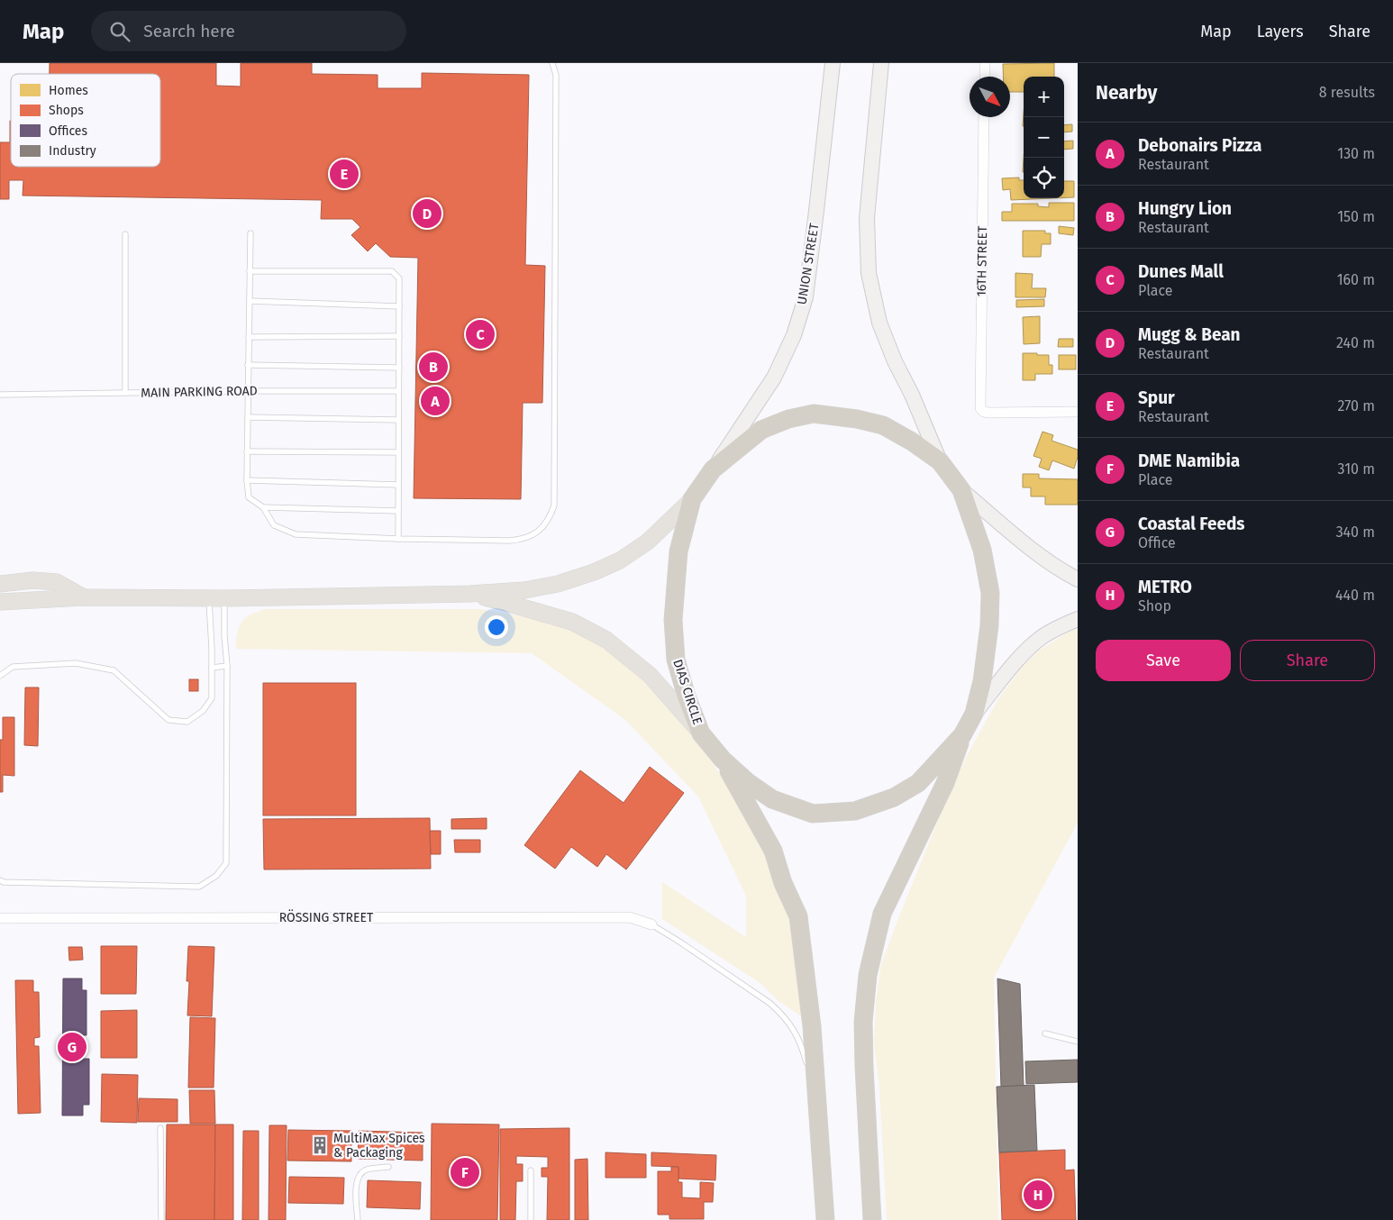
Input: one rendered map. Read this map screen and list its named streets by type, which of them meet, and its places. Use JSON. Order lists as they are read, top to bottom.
{
  "streets": {
    "highway": ["DIAS CIRCLE"],
    "main road": ["UNION STREET"],
    "street": ["16TH STREET", "RÖSSING STREET"],
    "lane": ["MAIN PARKING ROAD"]
  },
  "crossings": [
    ["UNION STREET", "DIAS CIRCLE"]
  ],
  "places": {
    "building": ["MultiMax Spices & Packaging"]
  },
  "legend": [
    "Homes",
    "Shops",
    "Offices",
    "Industry"
  ],
  "north": "bottom right",
  "page": {
    "header": "Map",
    "search": "Search here",
    "nav": ["Map", "Layers", "Share"],
    "heading": ["Nearby", "8 results"],
    "map_buttons": ["+", "−"],
    "list": [
      {
        "mark": "A",
        "name": "Debonairs Pizza",
        "note": "Restaurant",
        "value": "130 m"
      },
      {
        "mark": "B",
        "name": "Hungry Lion",
        "note": "Restaurant",
        "value": "150 m"
      },
      {
        "mark": "C",
        "name": "Dunes Mall",
        "note": "Place",
        "value": "160 m"
      },
      {
        "mark": "D",
        "name": "Mugg & Bean",
        "note": "Restaurant",
        "value": "240 m"
      },
      {
        "mark": "E",
        "name": "Spur",
        "note": "Restaurant",
        "value": "270 m"
      },
      {
        "mark": "F",
        "name": "DME Namibia",
        "note": "Place",
        "value": "310 m"
      },
      {
        "mark": "G",
        "name": "Coastal Feeds",
        "note": "Office",
        "value": "340 m"
      },
      {
        "mark": "H",
        "name": "METRO",
        "note": "Shop",
        "value": "440 m"
      }
    ],
    "pins": [
      "E",
      "D",
      "C",
      "B",
      "A",
      "G",
      "F",
      "H"
    ],
    "buttons": ["Save", "Share"]
  }
}
